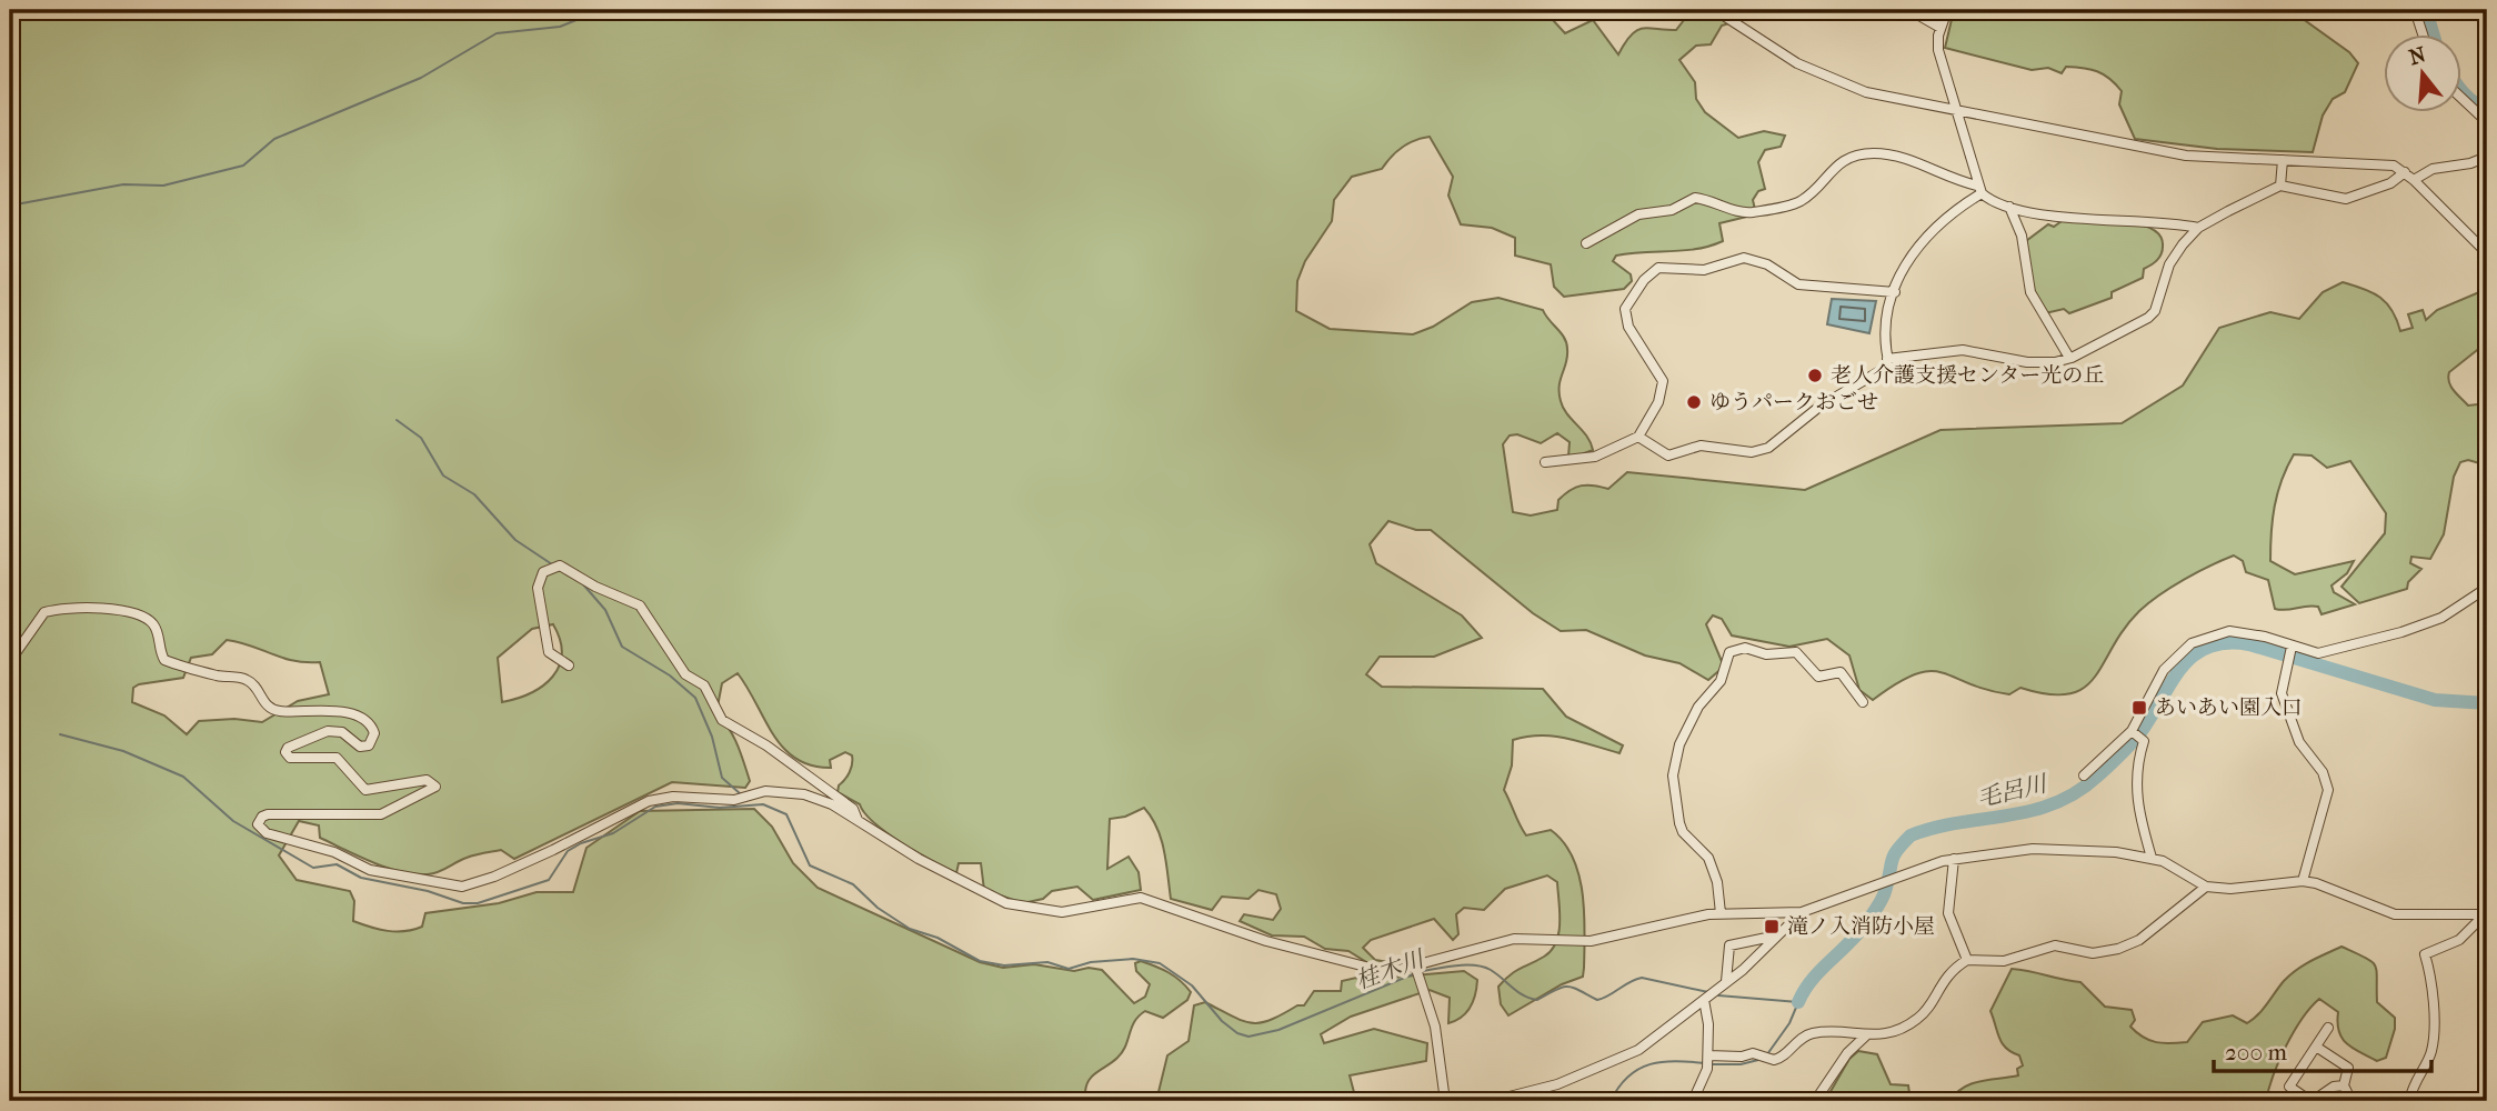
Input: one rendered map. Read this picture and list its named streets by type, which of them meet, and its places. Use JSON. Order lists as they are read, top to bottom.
{
  "water": ["毛呂川", "桂木川"],
  "places": {
    "other": ["老人介護支援センター光の丘", "ゆうパークおごせ"],
    "transit": ["あいあい園入口", "滝ノ入消防小屋"]
  },
  "scale_bar": "200 m",
  "north": "top"
}
